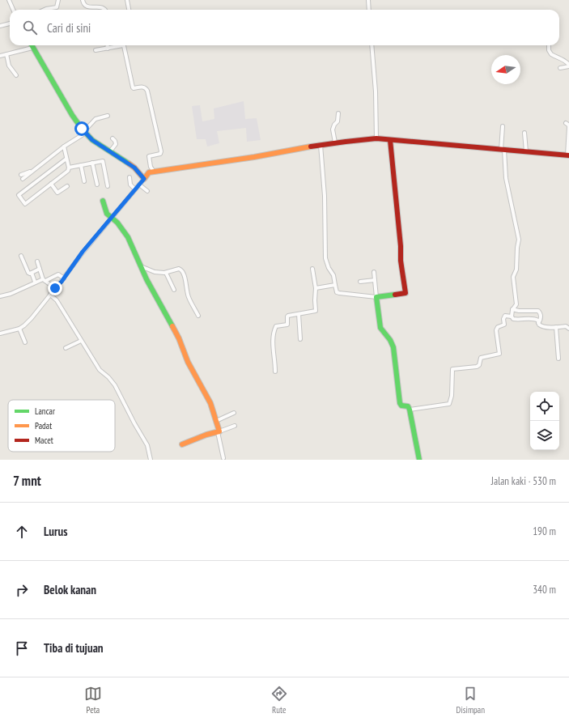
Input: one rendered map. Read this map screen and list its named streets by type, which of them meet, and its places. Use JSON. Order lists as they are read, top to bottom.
{
  "legend": ["Lancar", "Padat", "Macet"],
  "north": "left",
  "page": {
    "search": "Cari di sini",
    "heading": ["7 mnt", "Jalan kaki · 530 m"],
    "list": [
      ["Lurus", "190 m"],
      ["Belok kanan", "340 m"],
      "Tiba di tujuan"
    ],
    "nav": ["Peta", "Rute", "Disimpan"]
  }
}
